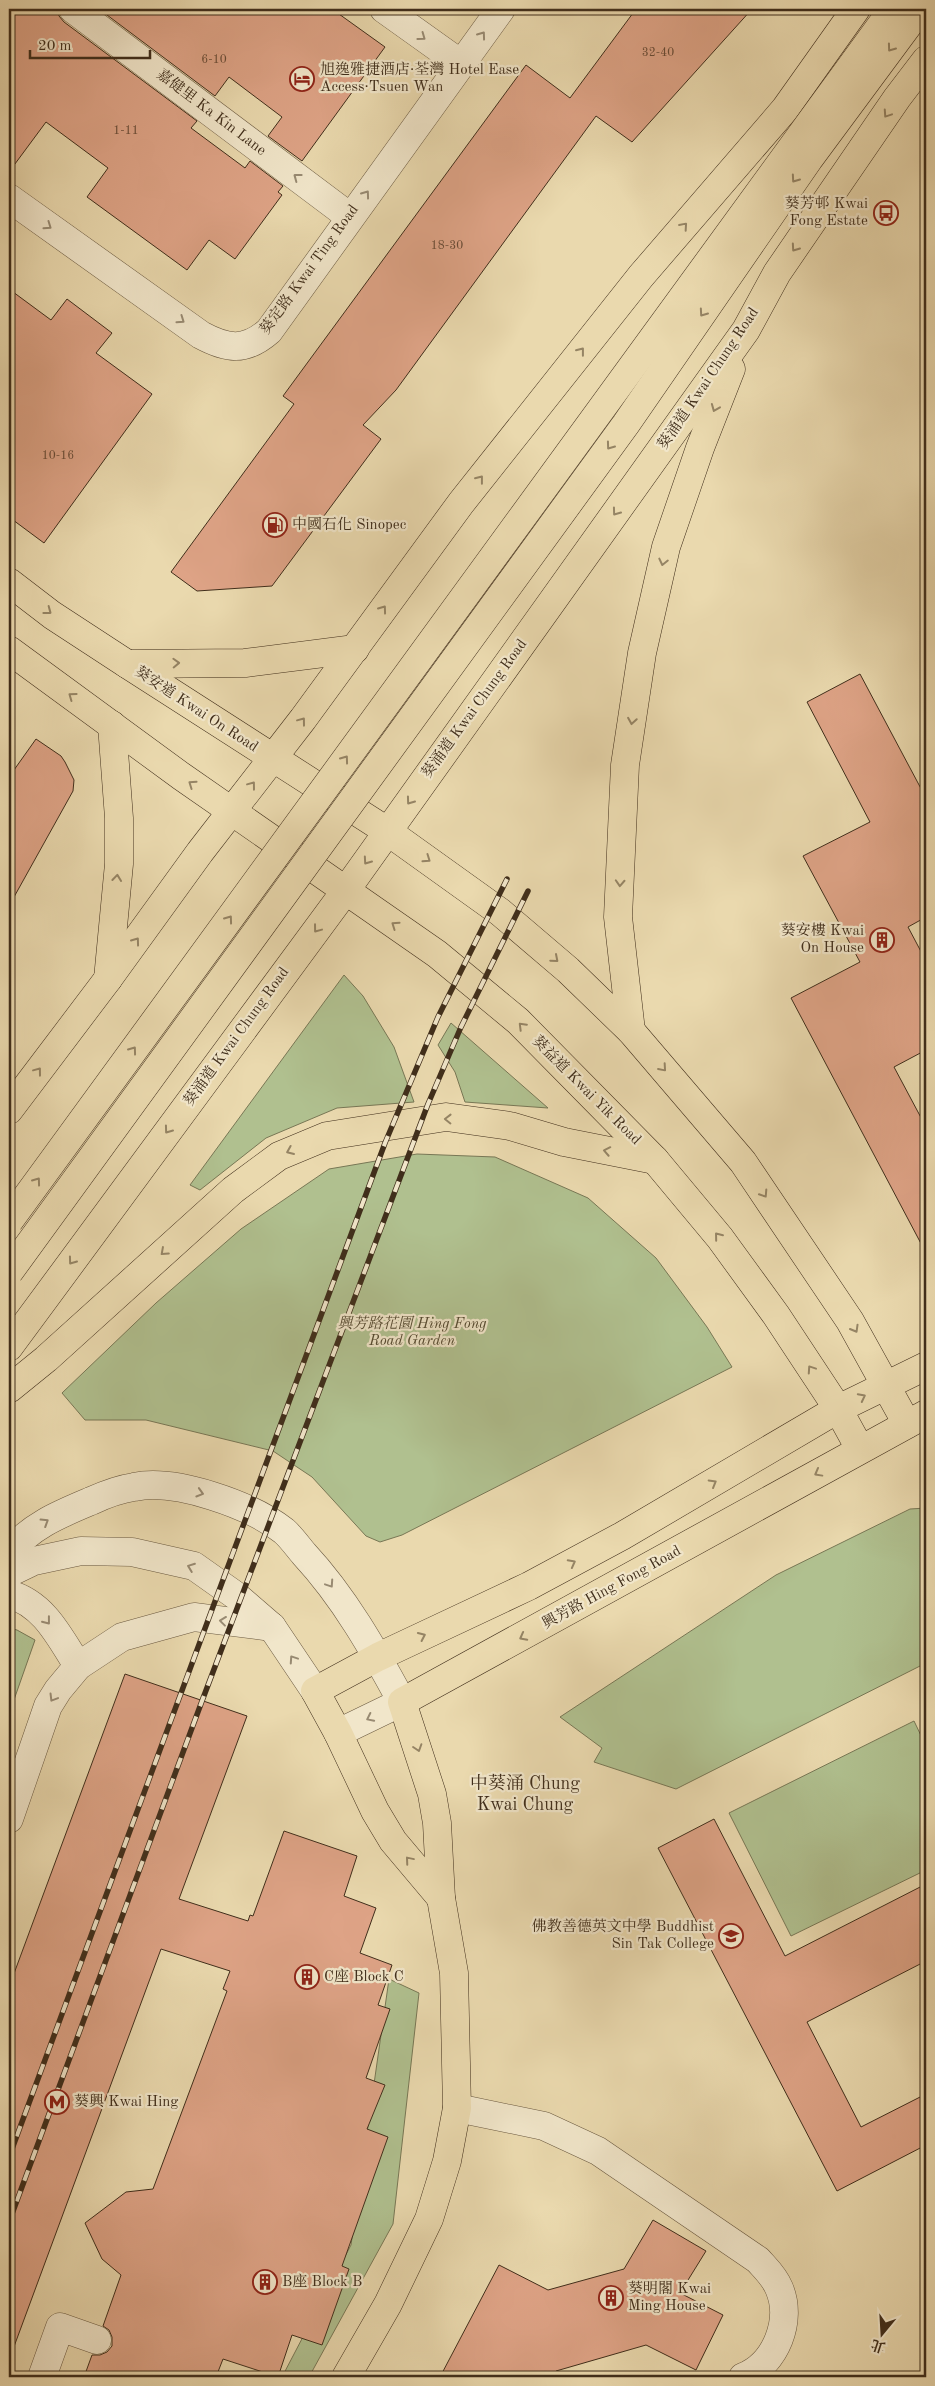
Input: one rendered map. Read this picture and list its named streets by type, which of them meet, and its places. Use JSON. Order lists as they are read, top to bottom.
{
  "streets": {
    "main road": [
      "葵涌道 Kwai Chung Road",
      "葵安道 Kwai On Road",
      "葵益道 Kwai Yik Road",
      "興芳路 Hing Fong Road"
    ],
    "street": ["嘉健里 Ka Kin Lane", "葵定路 Kwai Ting Road"]
  },
  "crossings": [
    ["嘉健里 Ka Kin Lane", "葵定路 Kwai Ting Road"],
    ["葵涌道 Kwai Chung Road", "葵安道 Kwai On Road"],
    ["葵涌道 Kwai Chung Road", "葵益道 Kwai Yik Road"],
    ["葵益道 Kwai Yik Road", "興芳路 Hing Fong Road"]
  ],
  "one_way": ["嘉健里 Ka Kin Lane"],
  "districts": ["中葵涌 Chung Kwai Chung"],
  "parks": ["興芳路花園 Hing Fong Road Garden"],
  "places": {
    "hotel": ["旭逸雅捷酒店·荃灣 Hotel Ease Access·Tsuen Wan"],
    "bus stop": ["葵芳邨 Kwai Fong Estate"],
    "fuel station": ["中國石化 Sinopec"],
    "building": [
      "葵安樓 Kwai On House",
      "C座 Block C",
      "B座 Block B",
      "葵明閣 Kwai Ming House"
    ],
    "school or university": ["佛教善德英文中學 Buddhist Sin Tak College"],
    "metro station": ["葵興 Kwai Hing"]
  },
  "house_numbers": [
    "32-40",
    "6-10",
    "1-11",
    "18-30",
    "10-16"
  ],
  "scale_bar": "20 m",
  "north": "bottom"
}
